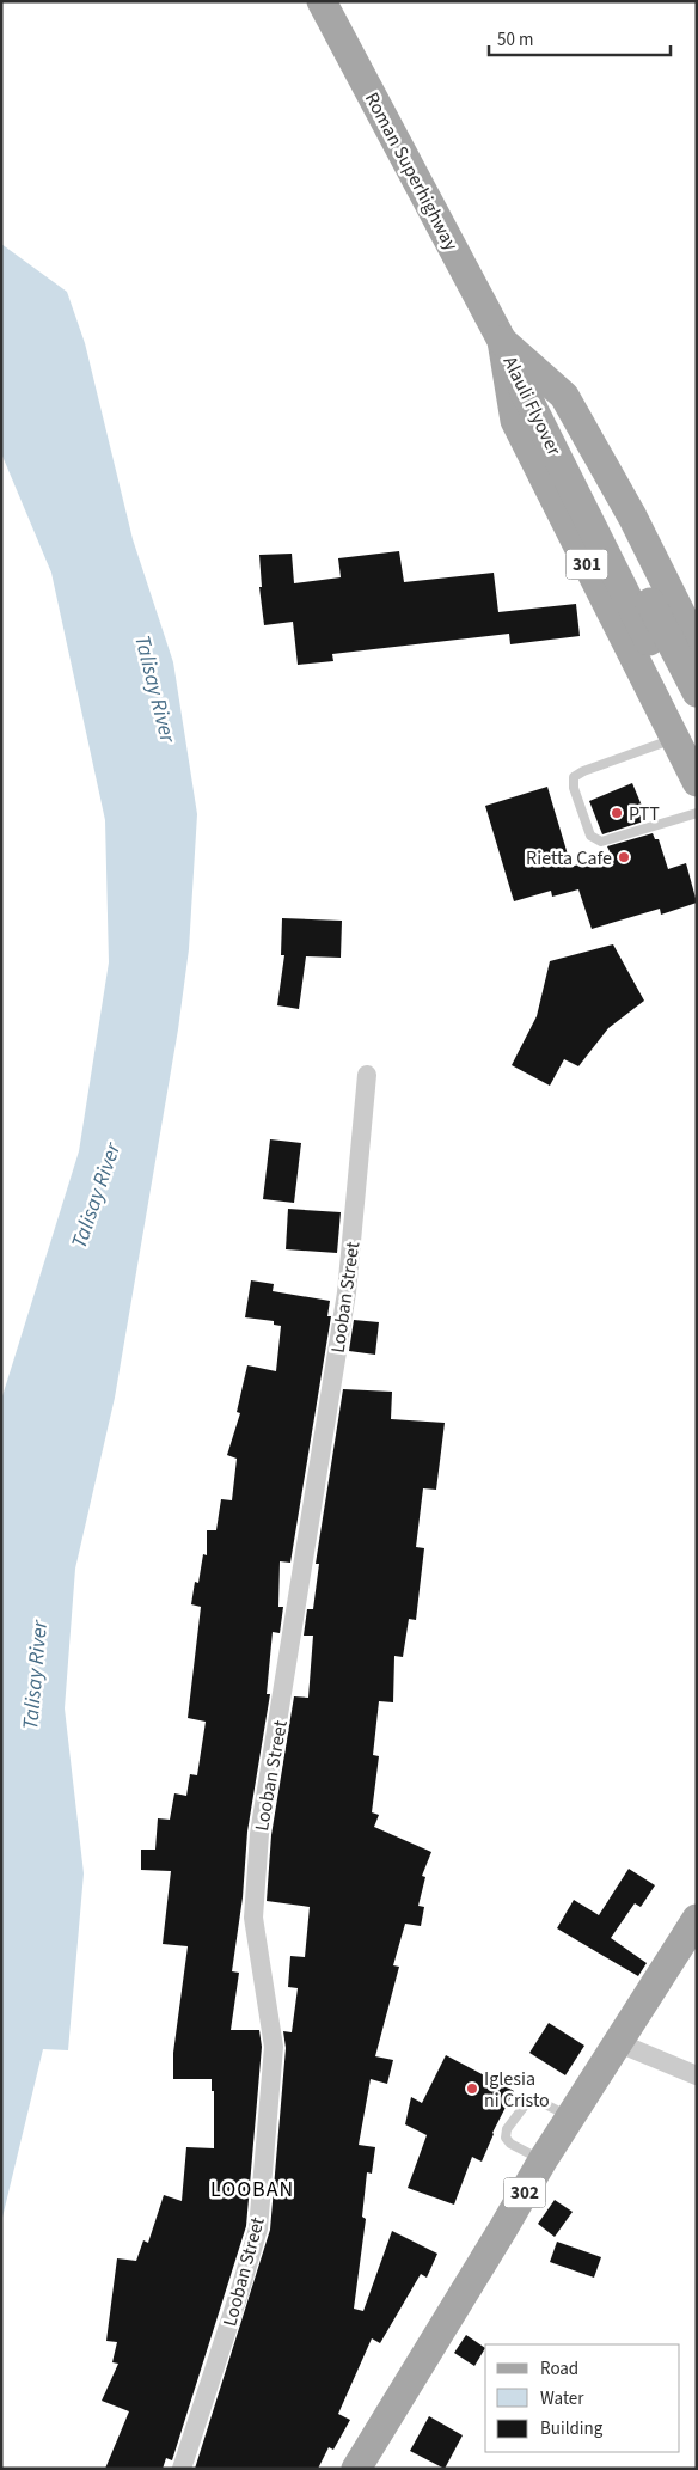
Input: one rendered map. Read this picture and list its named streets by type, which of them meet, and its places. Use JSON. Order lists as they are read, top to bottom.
{
  "streets": {
    "main road": [
      "Roman Superhighway",
      "Alauli Flyover",
      "301",
      "302"
    ],
    "street": ["Looban Street"]
  },
  "crossings": [
    ["Roman Superhighway", "Alauli Flyover"]
  ],
  "districts": ["LOOBAN"],
  "water": ["Talisay River"],
  "places": ["PTT", "Rietta Cafe", "Iglesia ni Cristo"],
  "legend": ["Road", "Water", "Building"],
  "scale_bar": "50 m"
}
